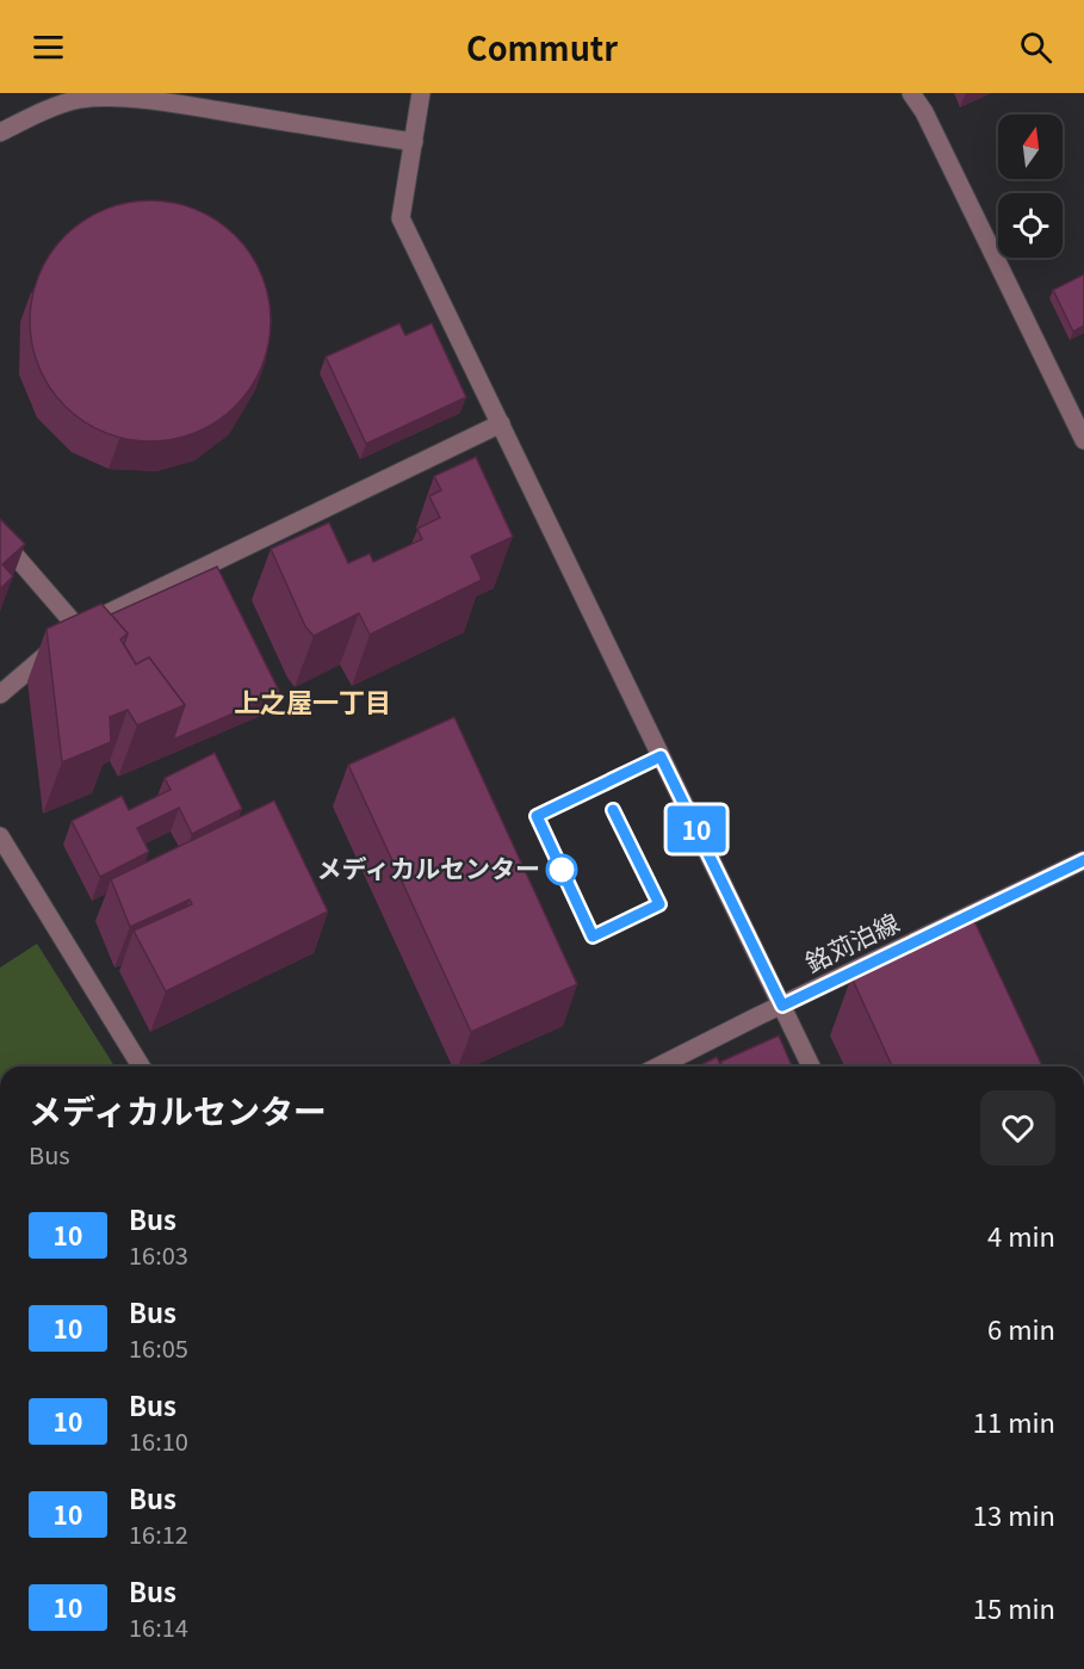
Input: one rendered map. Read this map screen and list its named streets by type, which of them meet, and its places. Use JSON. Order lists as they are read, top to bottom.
{
  "streets": {
    "street": ["銘苅泊線"]
  },
  "districts": ["上之屋一丁目"],
  "places": ["メディカルセンター"],
  "lines": ["bus line 10"],
  "north": "top",
  "page": {
    "header": "Commutr",
    "on_map": "10",
    "heading": ["メディカルセンター", "Bus"],
    "list": [
      {
        "mark": "10",
        "name": "Bus",
        "note": "16:03",
        "value": "4 min"
      },
      {
        "mark": "10",
        "name": "Bus",
        "note": "16:05",
        "value": "6 min"
      },
      {
        "mark": "10",
        "name": "Bus",
        "note": "16:10",
        "value": "11 min"
      },
      {
        "mark": "10",
        "name": "Bus",
        "note": "16:12",
        "value": "13 min"
      },
      {
        "mark": "10",
        "name": "Bus",
        "note": "16:14",
        "value": "15 min"
      }
    ]
  }
}
